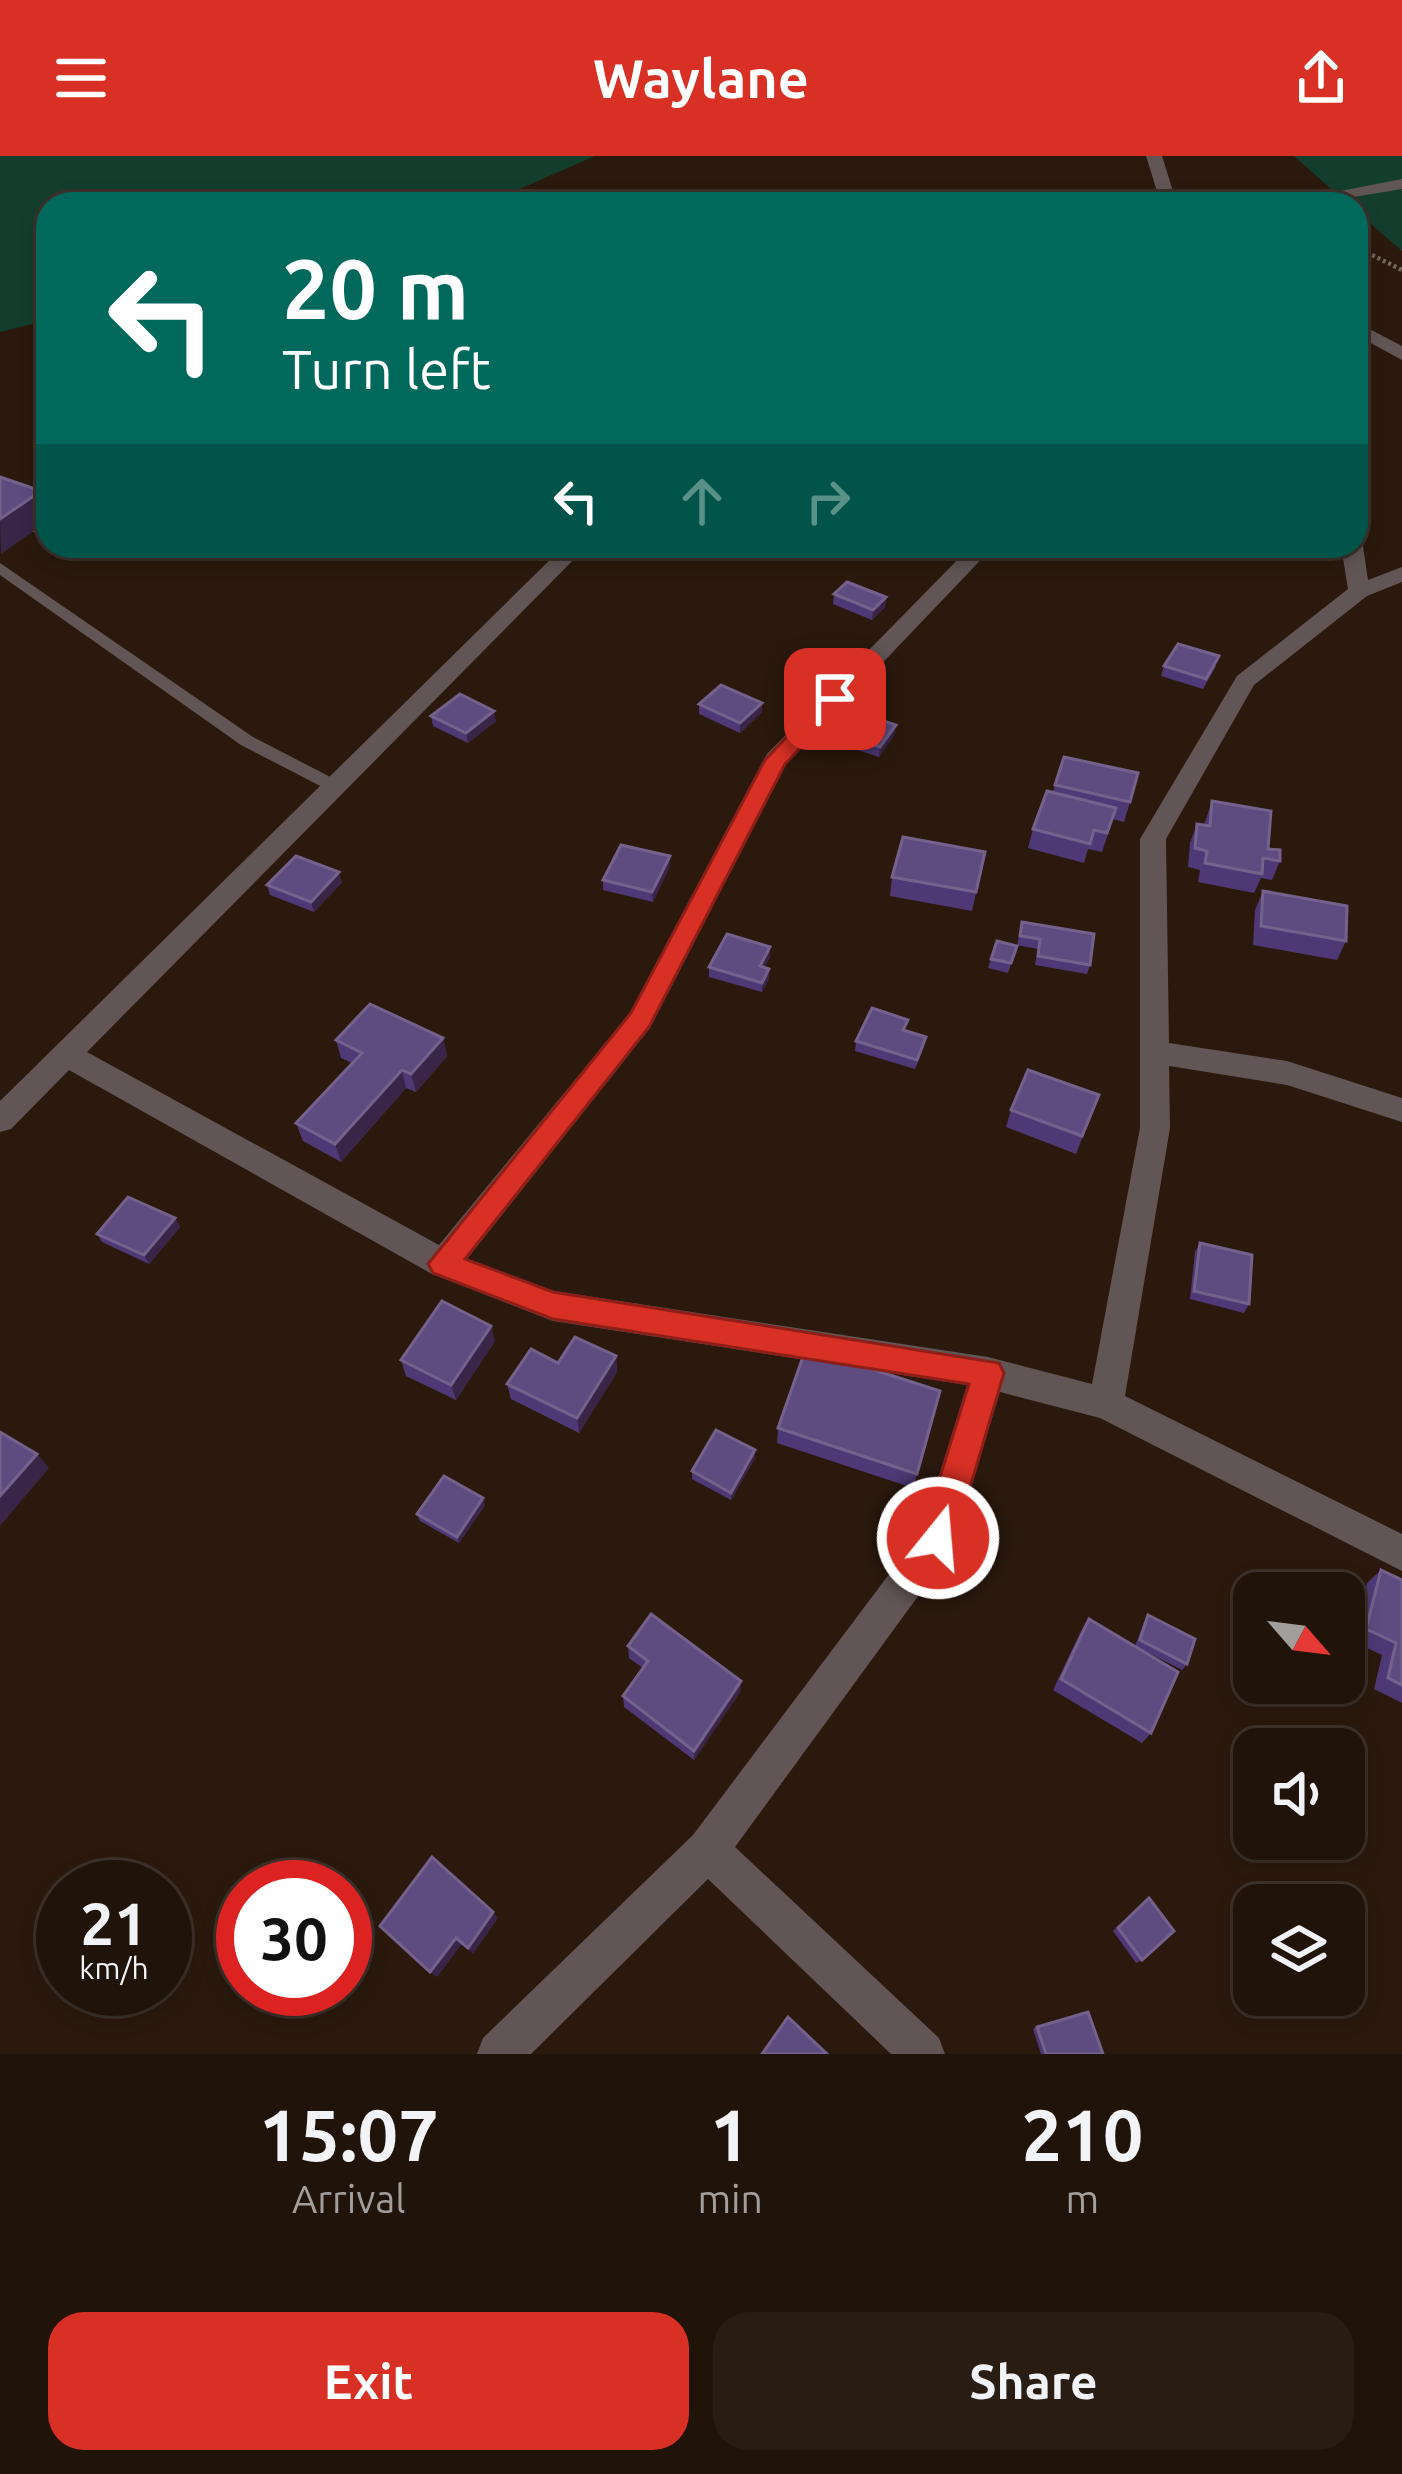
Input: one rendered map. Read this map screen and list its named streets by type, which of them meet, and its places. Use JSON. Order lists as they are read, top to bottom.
{
  "north": "bottom right",
  "page": {
    "header": "Waylane",
    "turn": ["20 m", "Turn left"],
    "speed": "21 km/h",
    "limit": "30",
    "eta": [
      "15:07",
      "Arrival",
      "1",
      "min",
      "210",
      "m"
    ],
    "buttons": ["Exit", "Share"]
  }
}
